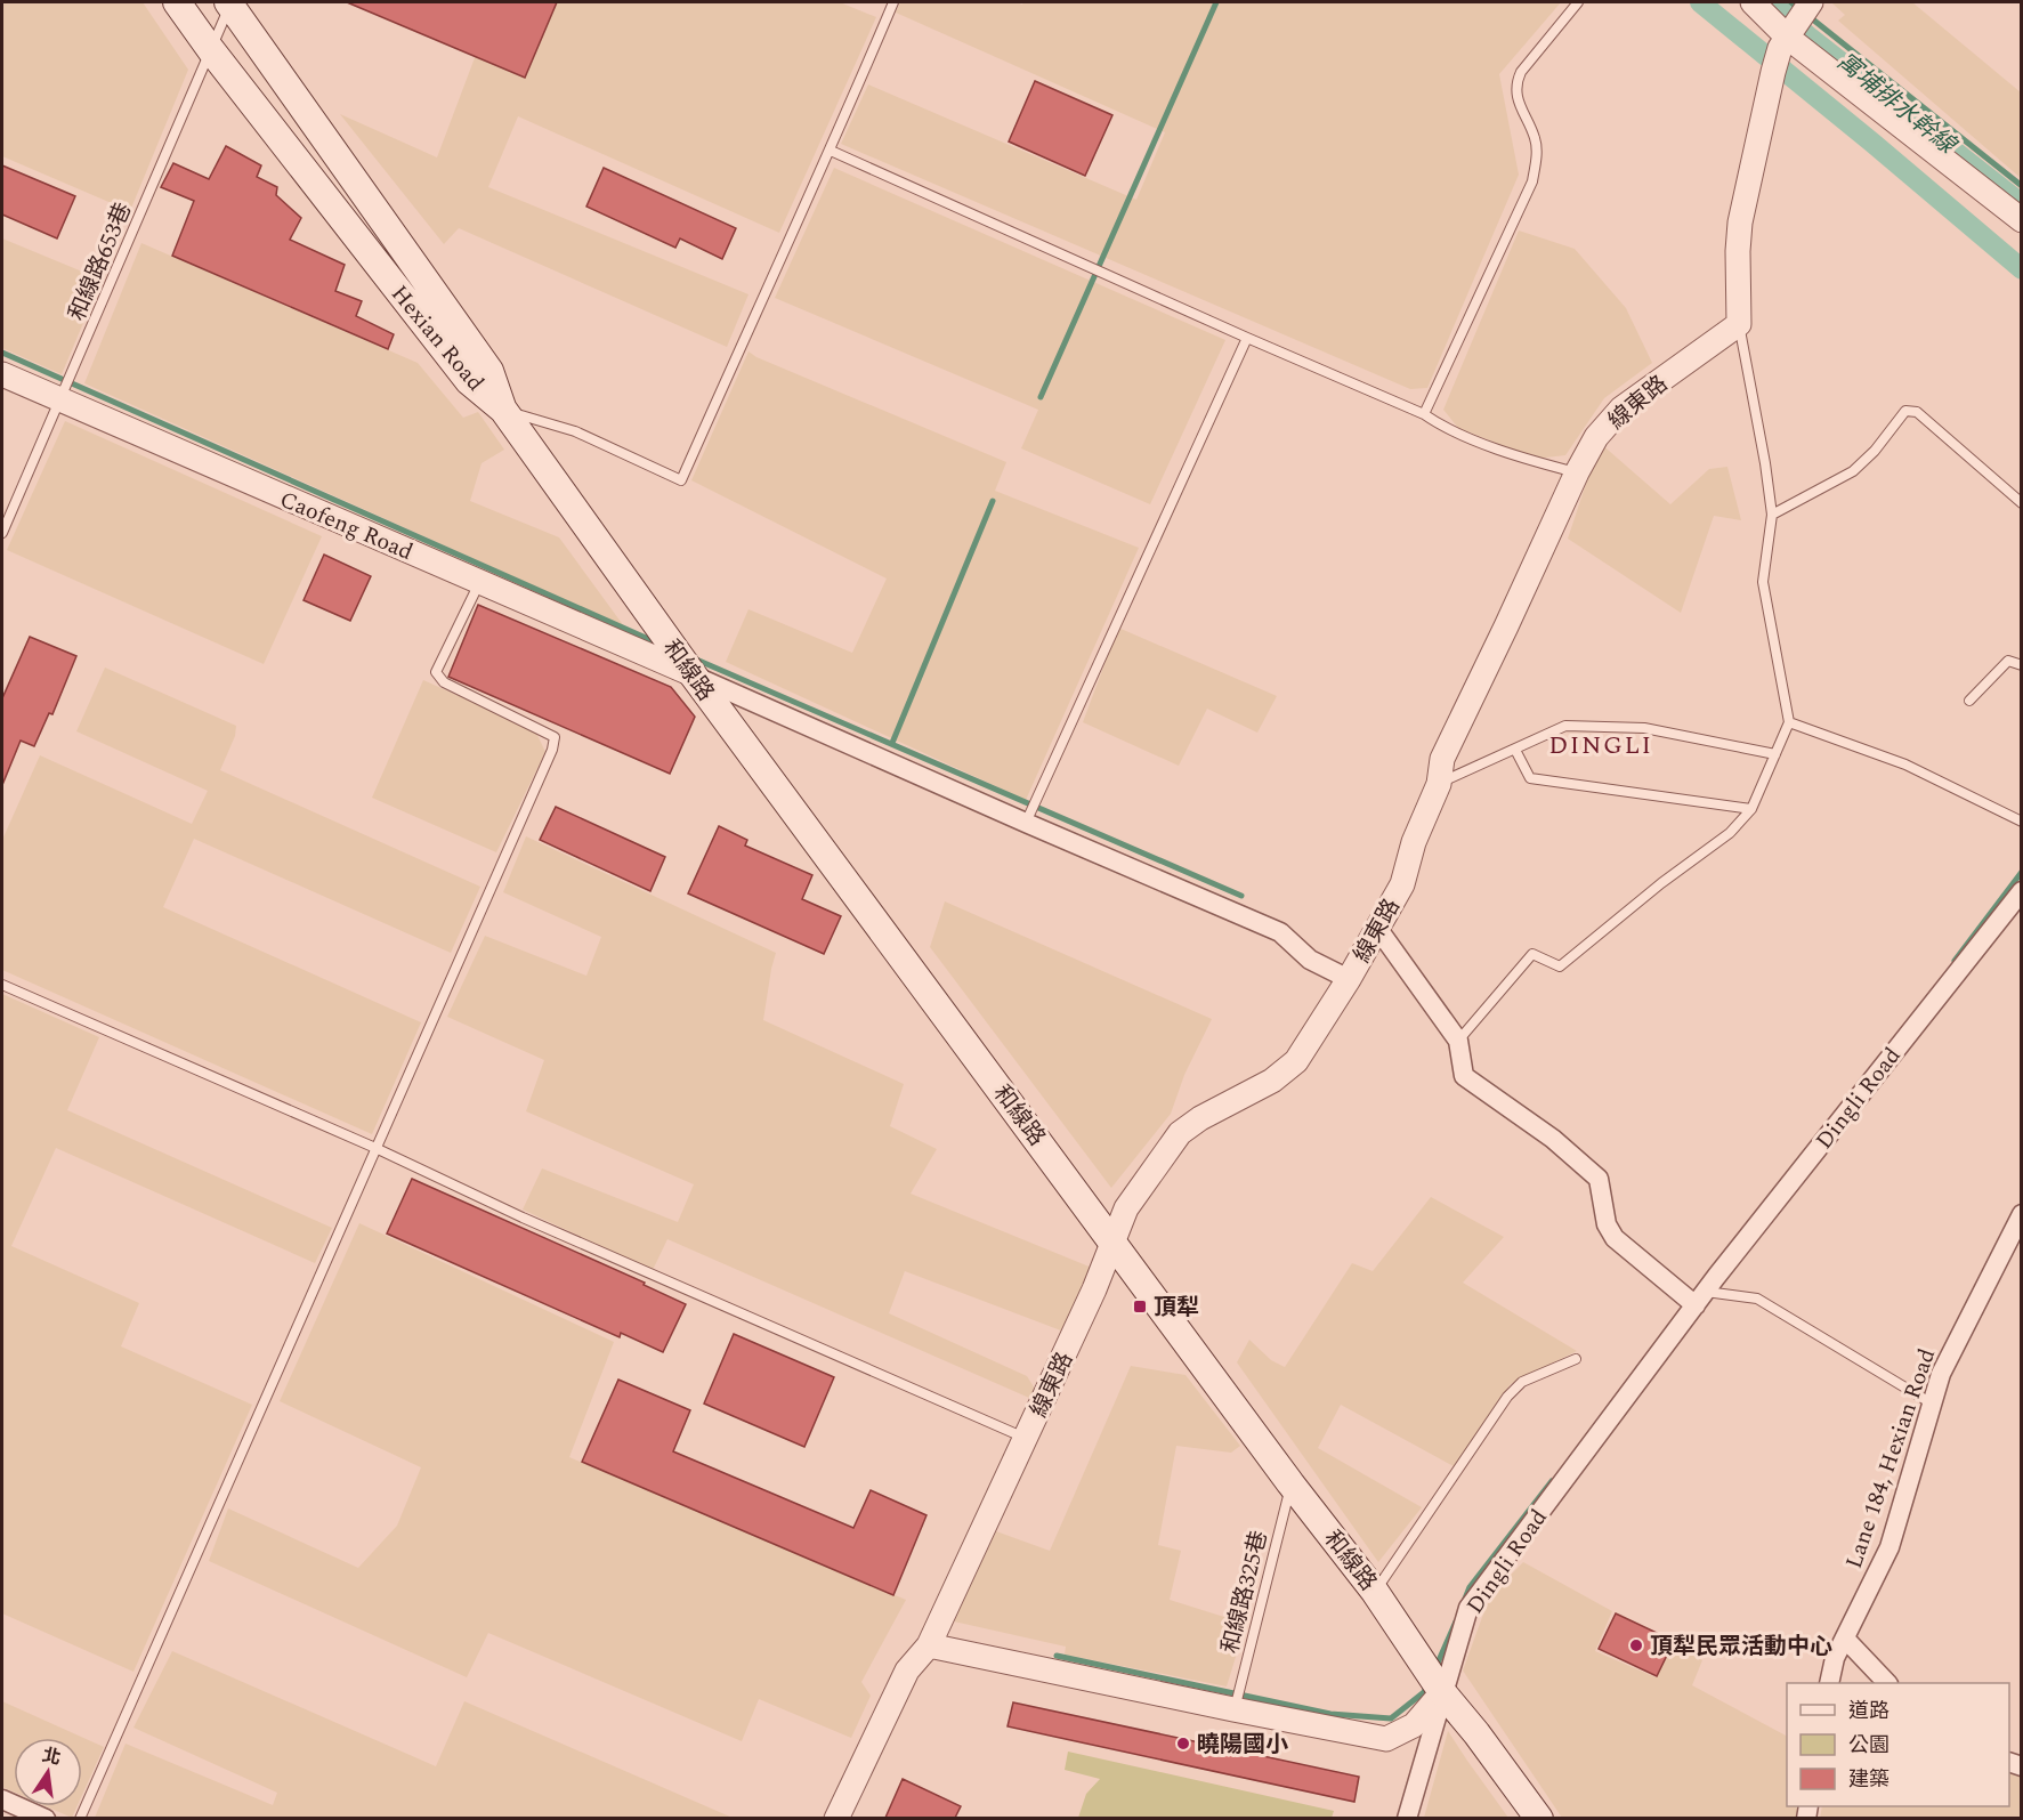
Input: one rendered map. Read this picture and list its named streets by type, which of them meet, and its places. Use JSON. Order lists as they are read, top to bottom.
{
  "streets": {
    "main road": ["Hexian Road", "和線路"],
    "street": [
      "線東路",
      "Caofeng Road",
      "Dingli Road",
      "Lane 184, Hexian Road"
    ],
    "lane": ["和線路653巷", "和線路325巷"]
  },
  "crossings": [
    ["和線路653巷", "Hexian Road"],
    ["和線路653巷", "Caofeng Road"],
    ["Hexian Road", "和線路"],
    ["線東路", "和線路"],
    ["線東路", "Dingli Road"],
    ["Caofeng Road", "和線路"],
    ["和線路", "Dingli Road"],
    ["和線路", "和線路325巷"],
    ["Dingli Road", "和線路325巷"]
  ],
  "districts": ["DINGLI"],
  "water": ["寓埔排水幹線"],
  "places": {
    "transit": ["頂犁"],
    "other": ["頂犁民眾活動中心", "曉陽國小"]
  },
  "legend": ["道路", "公園", "建築"],
  "north": "top"
}
